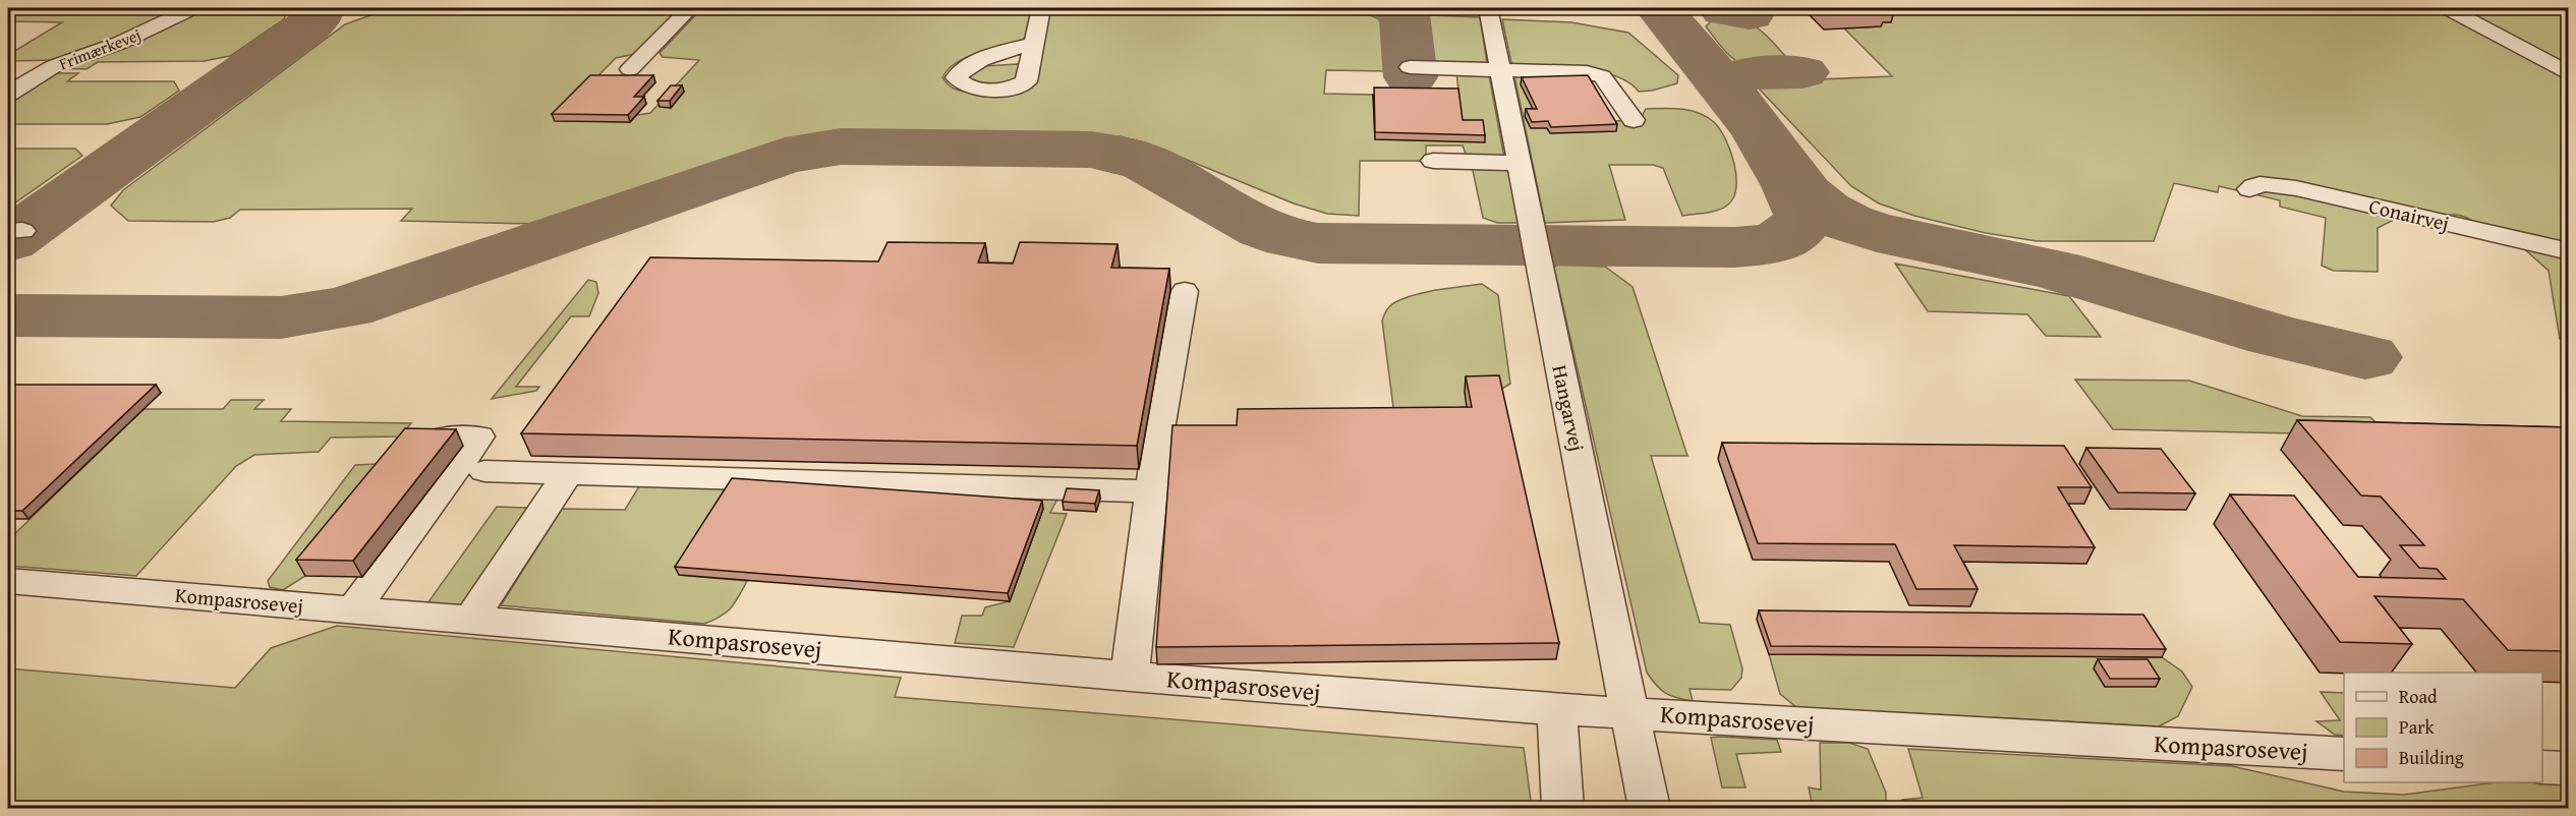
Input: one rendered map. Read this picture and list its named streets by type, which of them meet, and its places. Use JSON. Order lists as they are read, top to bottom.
{
  "streets": {
    "lane": [
      "Frimærkevej",
      "Conairvej",
      "Hangarvej",
      "Kompasrosevej"
    ]
  },
  "crossings": [
    ["Hangarvej", "Kompasrosevej"]
  ],
  "legend": ["Road", "Park", "Building"]
}
